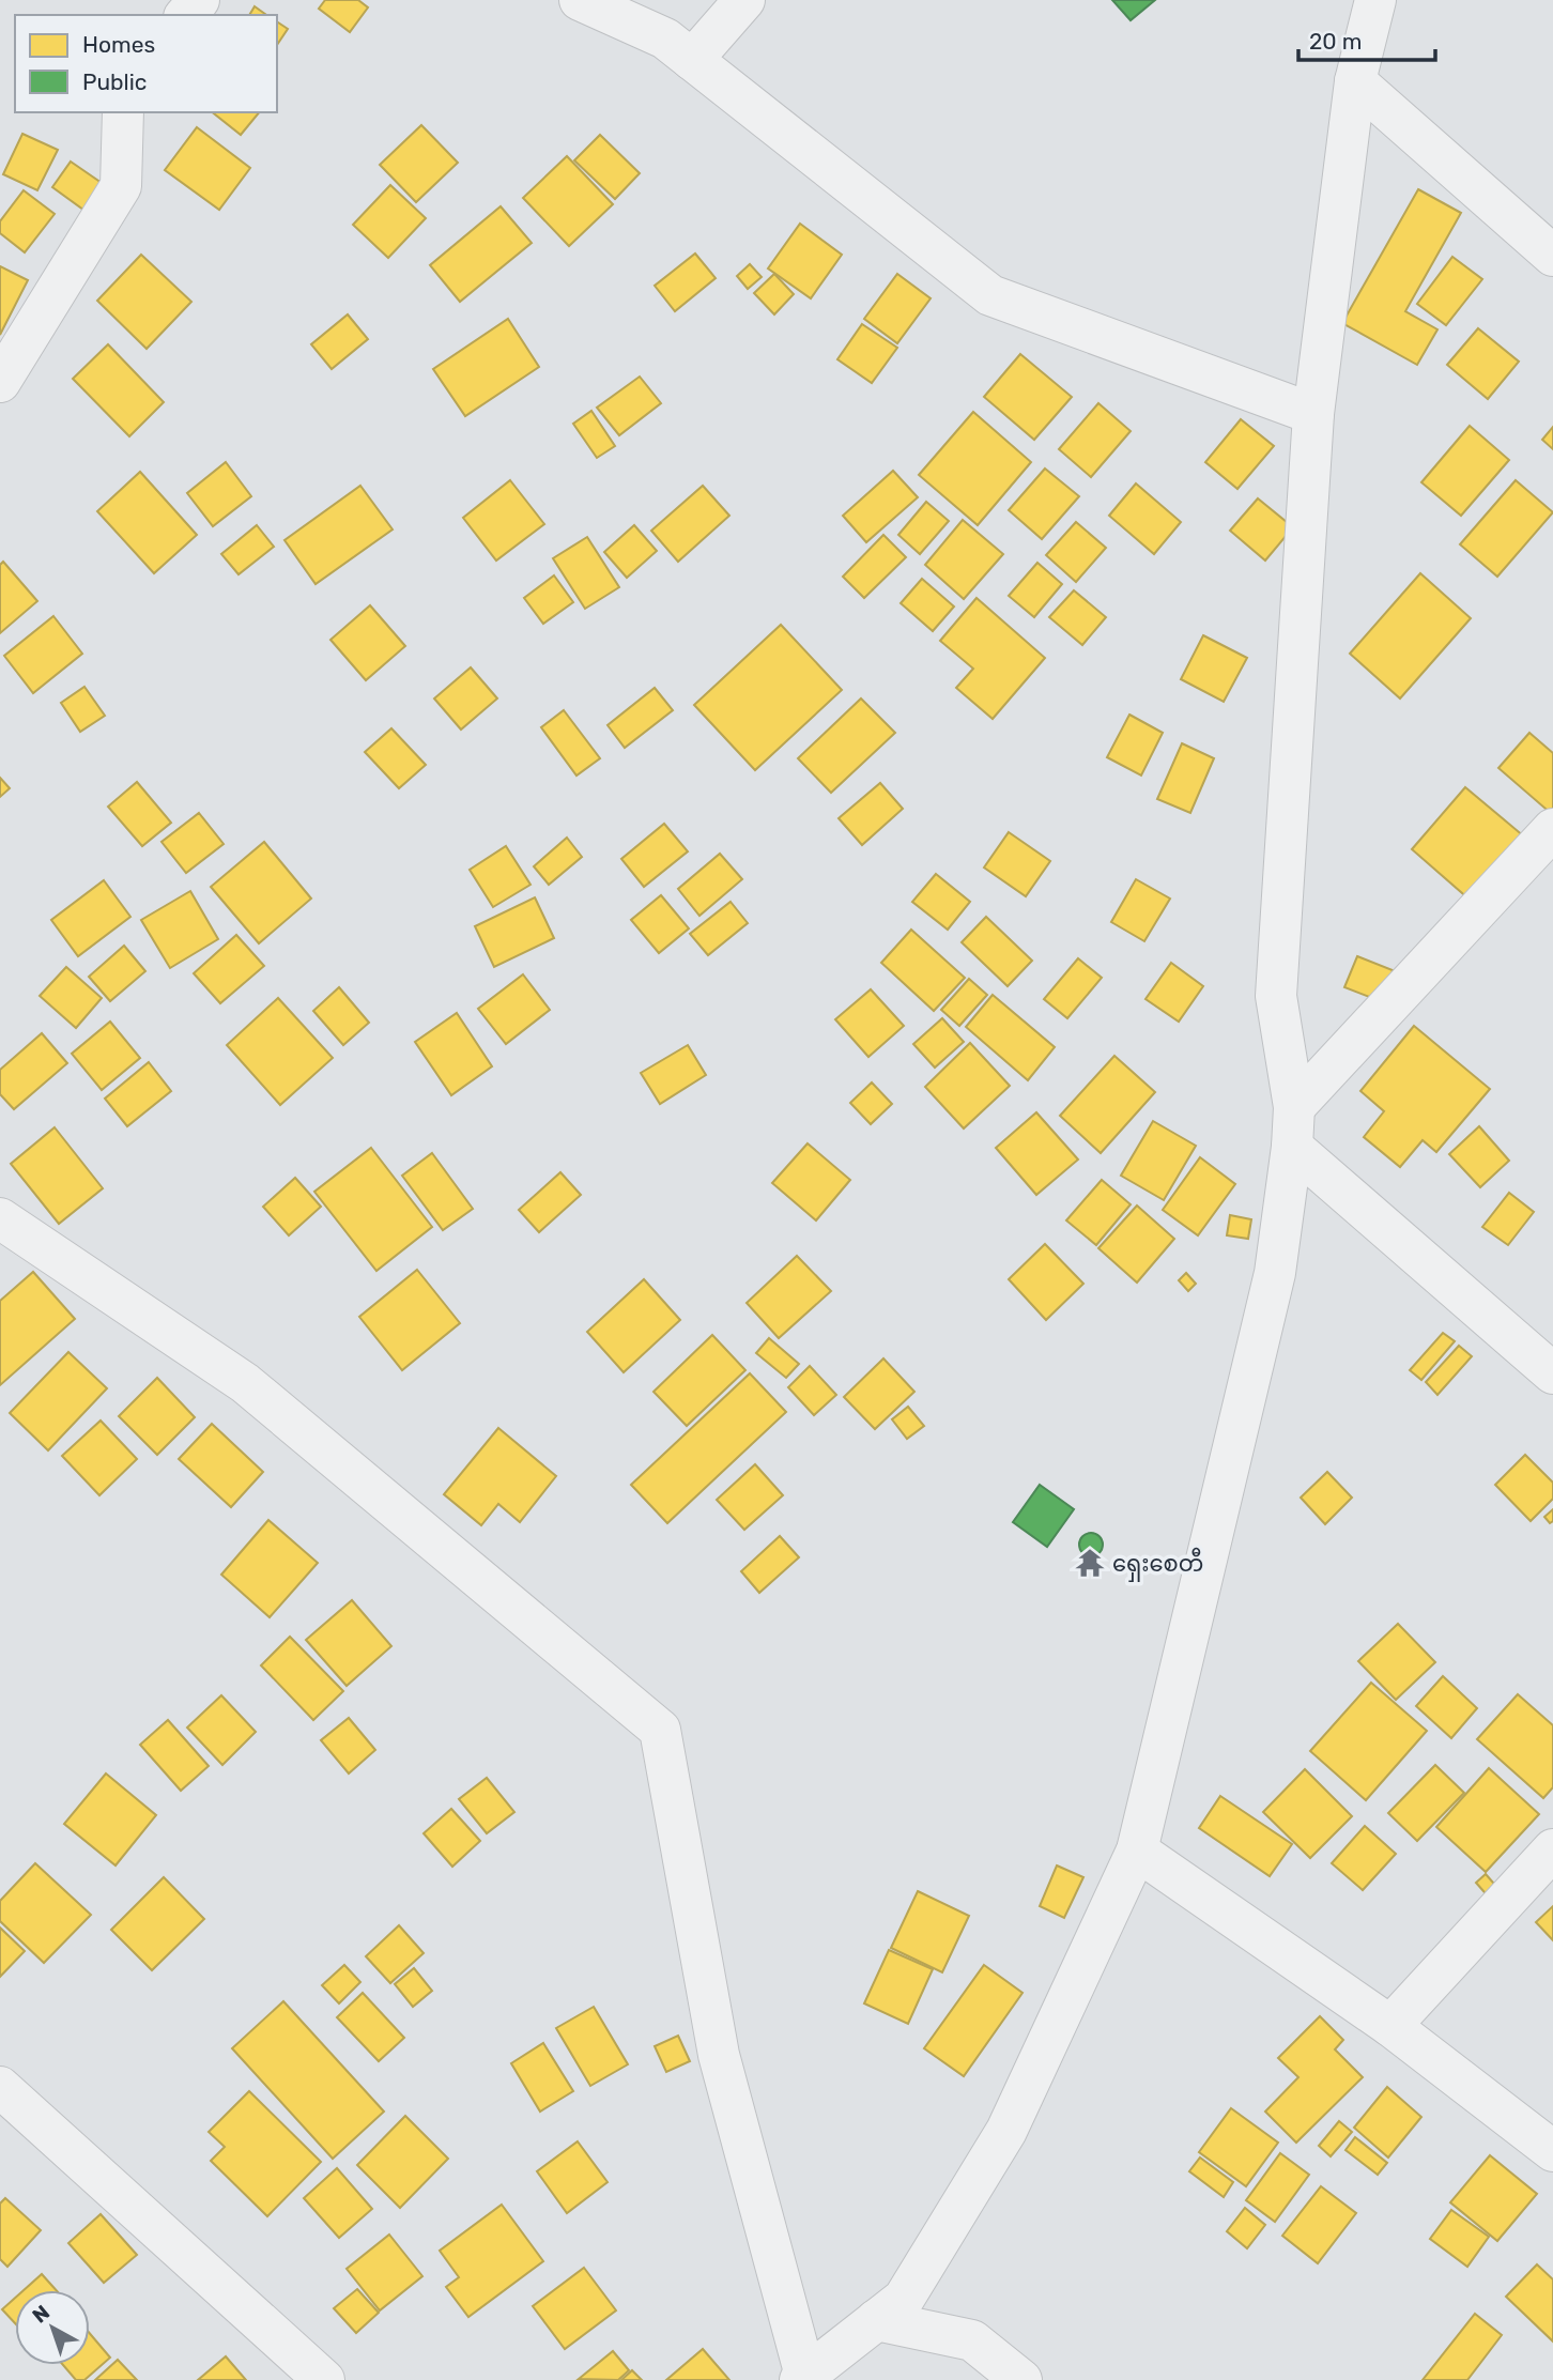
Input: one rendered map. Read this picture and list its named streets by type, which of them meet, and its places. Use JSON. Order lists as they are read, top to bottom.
{
  "places": {
    "temple": ["ရှေးစေတီ"]
  },
  "legend": ["Homes", "Public"],
  "scale_bar": "20 m",
  "north": "top left"
}
